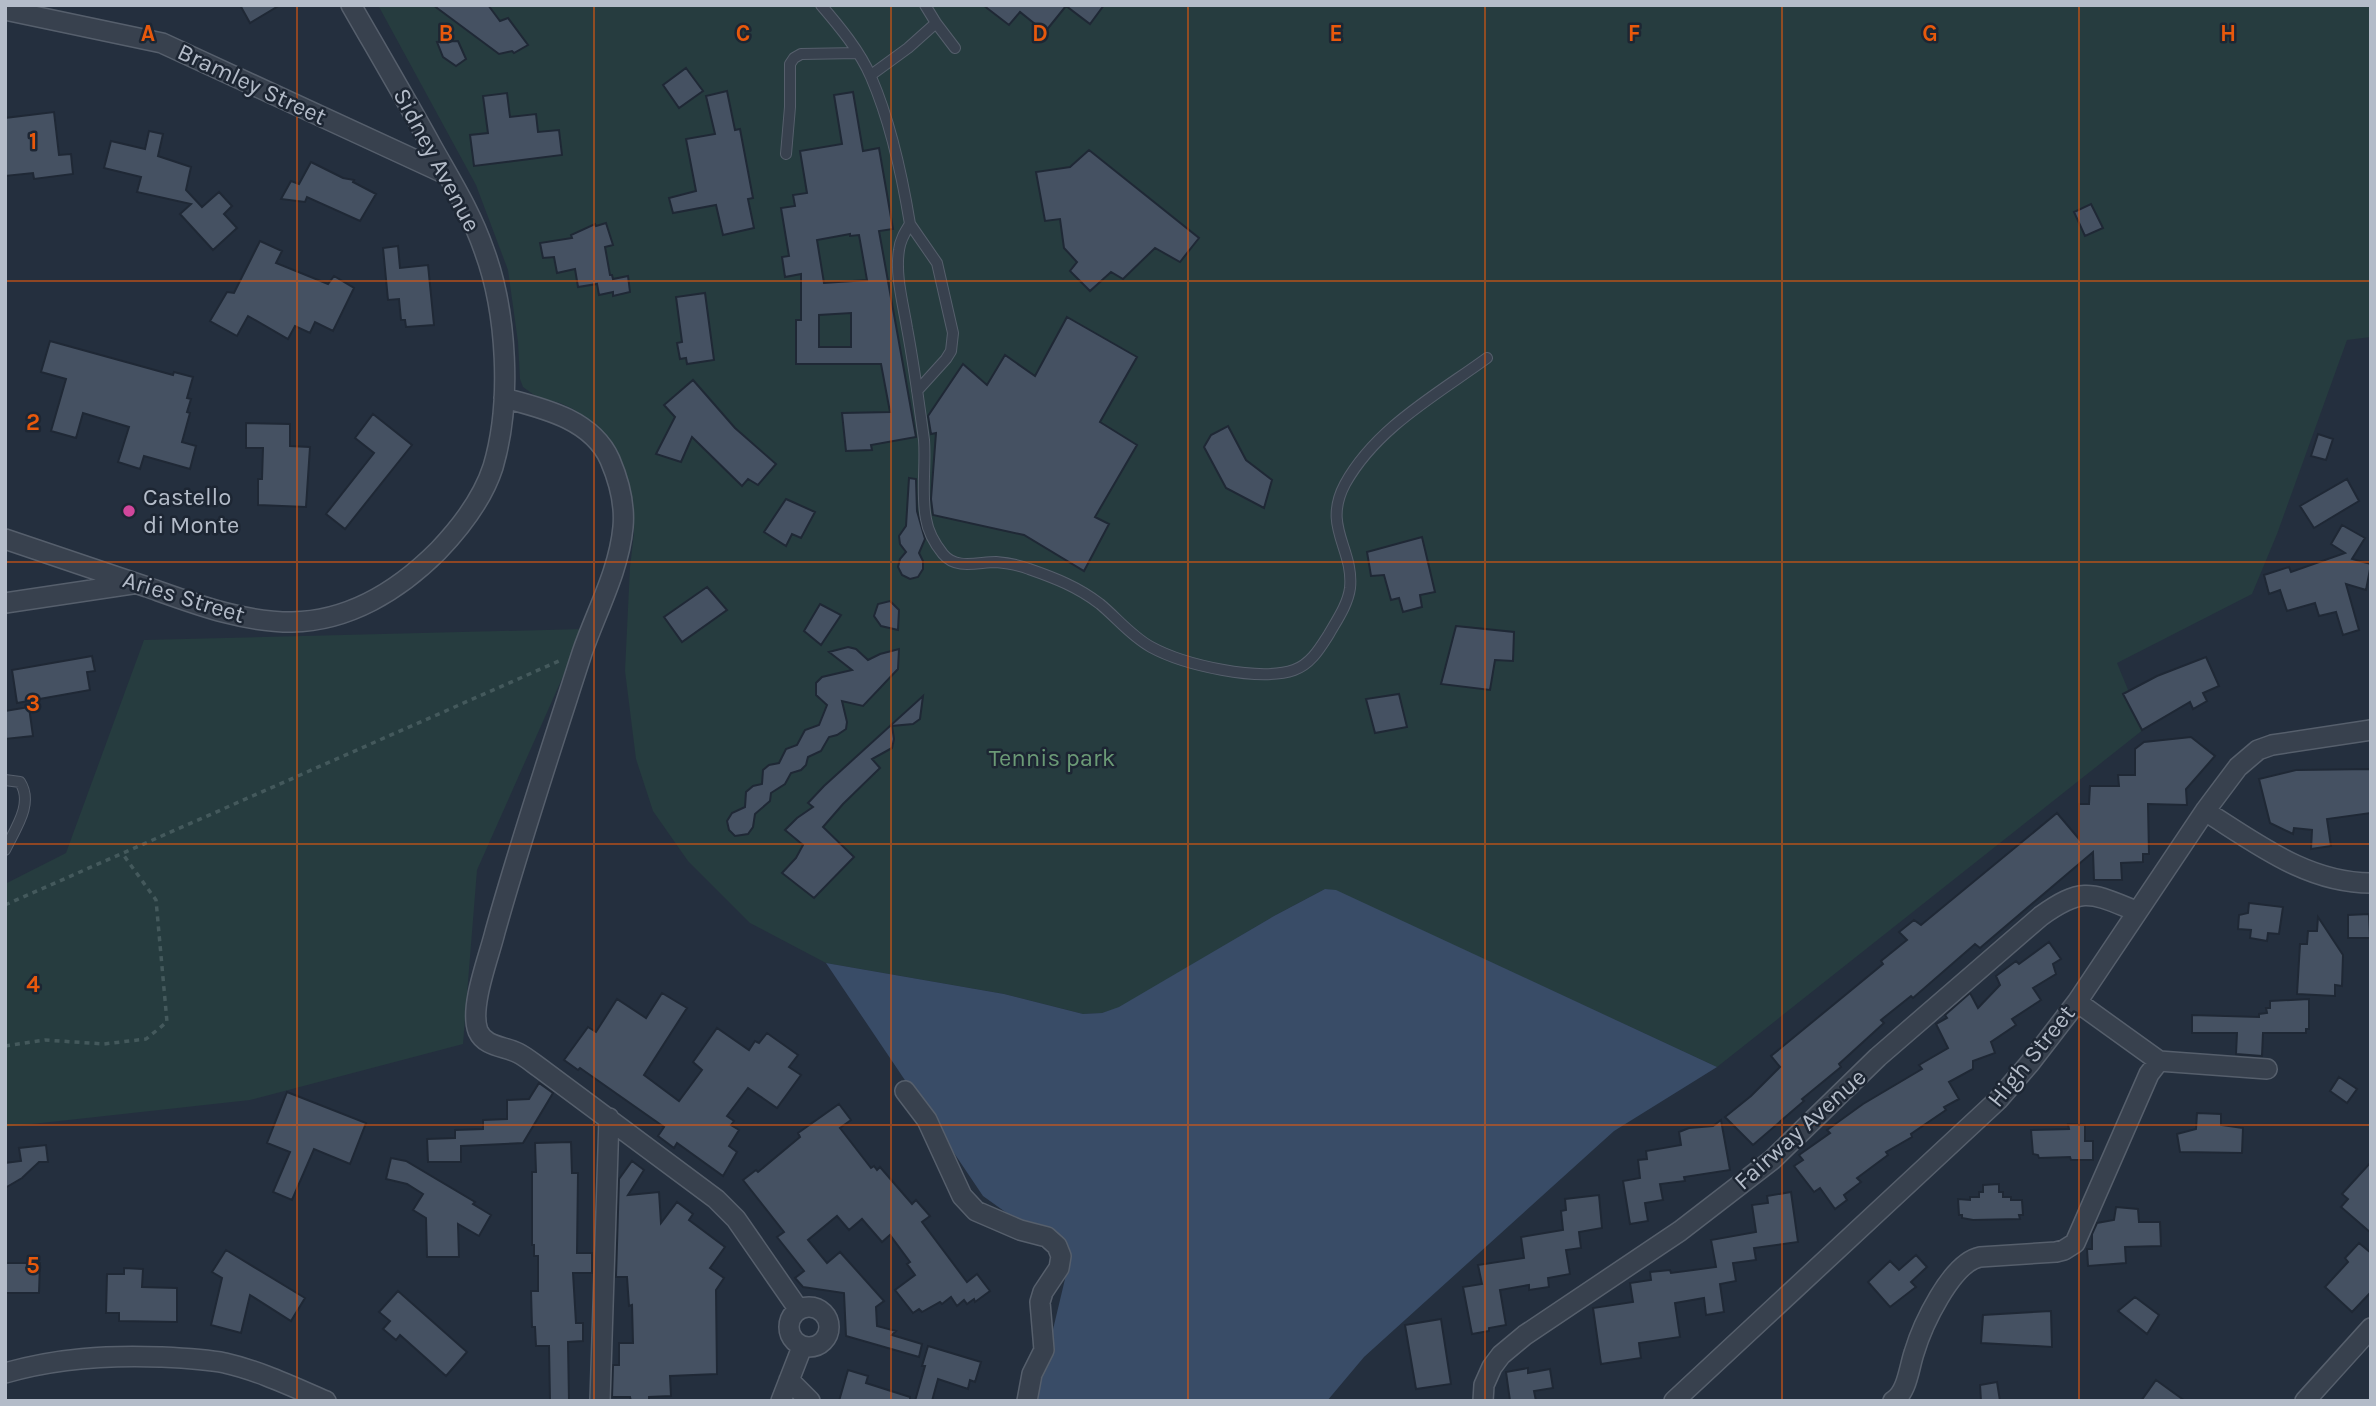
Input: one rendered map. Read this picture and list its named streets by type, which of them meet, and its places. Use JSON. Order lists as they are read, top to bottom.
{
  "streets": {
    "street": [
      "Bramley Street",
      "Sidney Avenue",
      "Aries Street",
      "High Street",
      "Fairway Avenue"
    ]
  },
  "crossings": [
    ["Bramley Street", "Sidney Avenue"],
    ["Sidney Avenue", "Aries Street"],
    ["High Street", "Fairway Avenue"]
  ],
  "parks": ["Tennis park"],
  "places": ["Castello di Monte"],
  "grid": {
    "columns": [
      "A",
      "B",
      "C",
      "D",
      "E",
      "F",
      "G",
      "H"
    ],
    "rows": [
      "1",
      "2",
      "3",
      "4",
      "5"
    ]
  }
}
